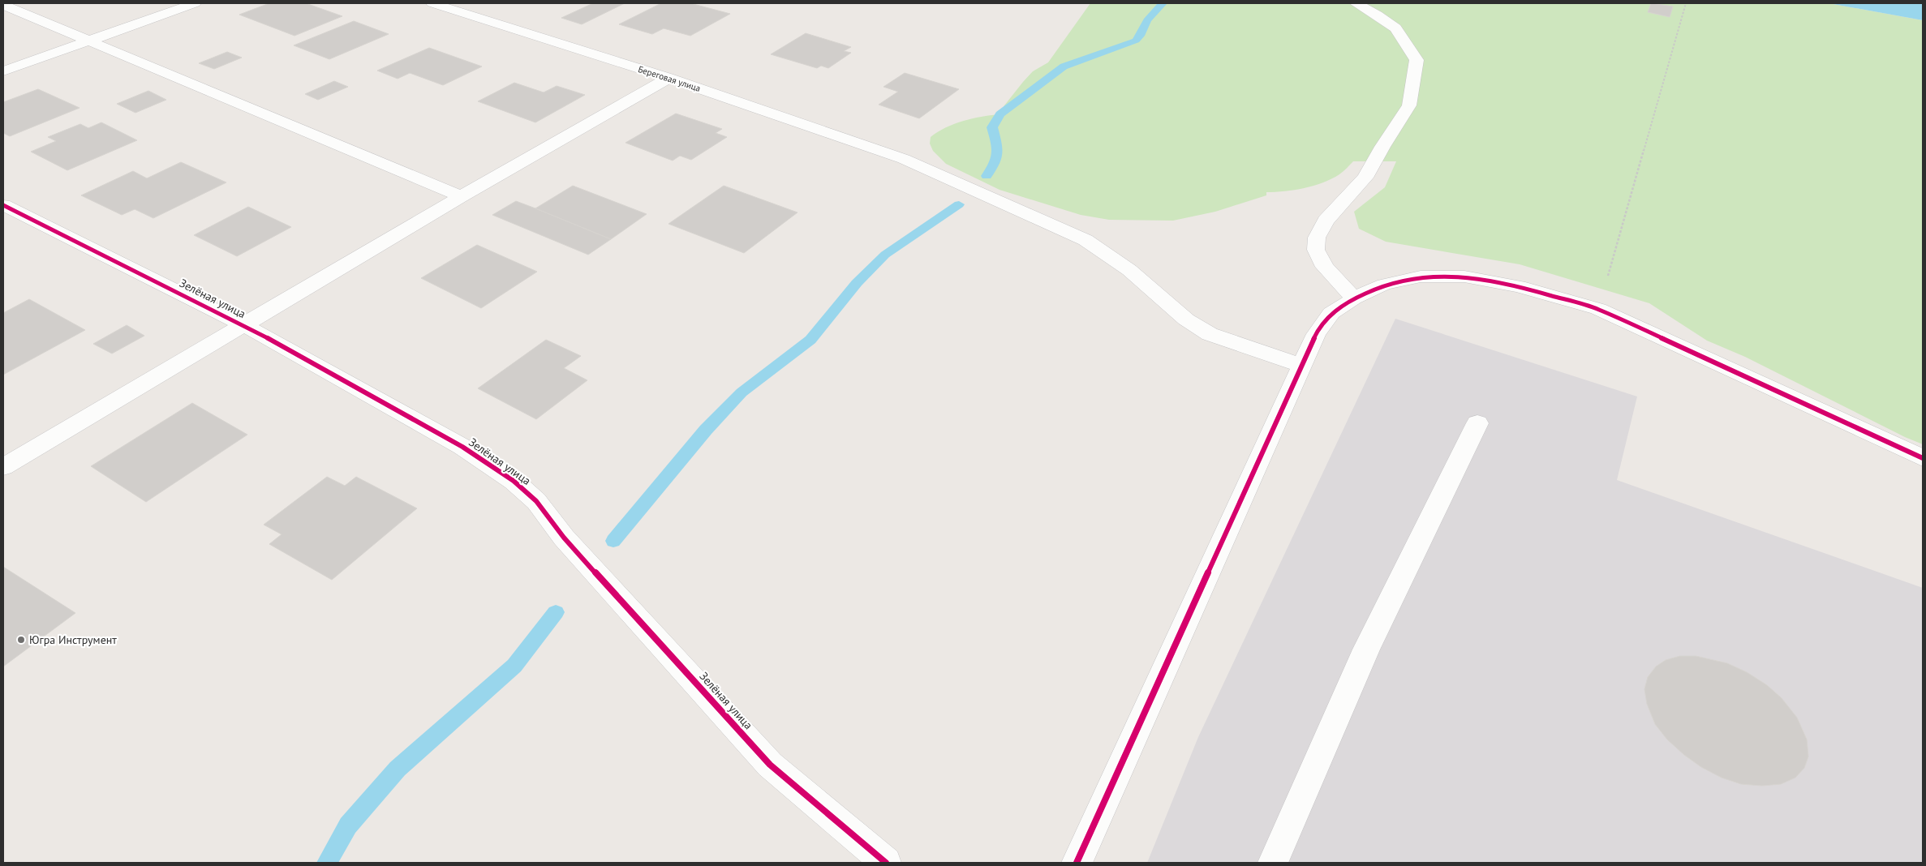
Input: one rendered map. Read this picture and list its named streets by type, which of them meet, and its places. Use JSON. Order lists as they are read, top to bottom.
{
  "streets": {
    "street": ["Береговая улица", "Зелёная улица"]
  },
  "places": ["Югра Инструмент"]
}
